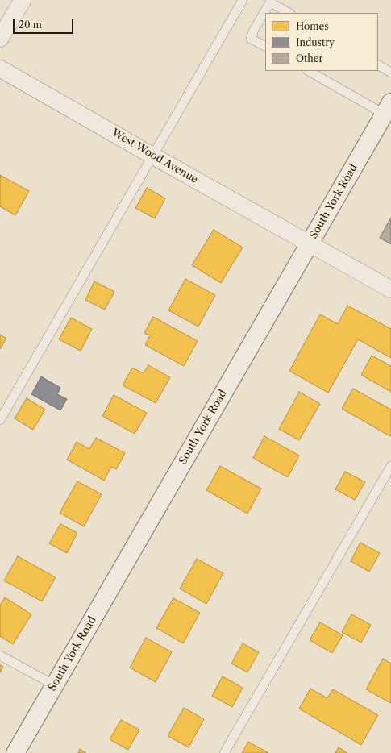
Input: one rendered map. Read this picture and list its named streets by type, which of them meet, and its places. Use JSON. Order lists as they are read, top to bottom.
{
  "streets": {
    "main road": ["South York Road"],
    "street": ["West Wood Avenue"]
  },
  "crossings": [
    ["West Wood Avenue", "South York Road"]
  ],
  "legend": ["Homes", "Industry", "Other"],
  "scale_bar": "20 m"
}
